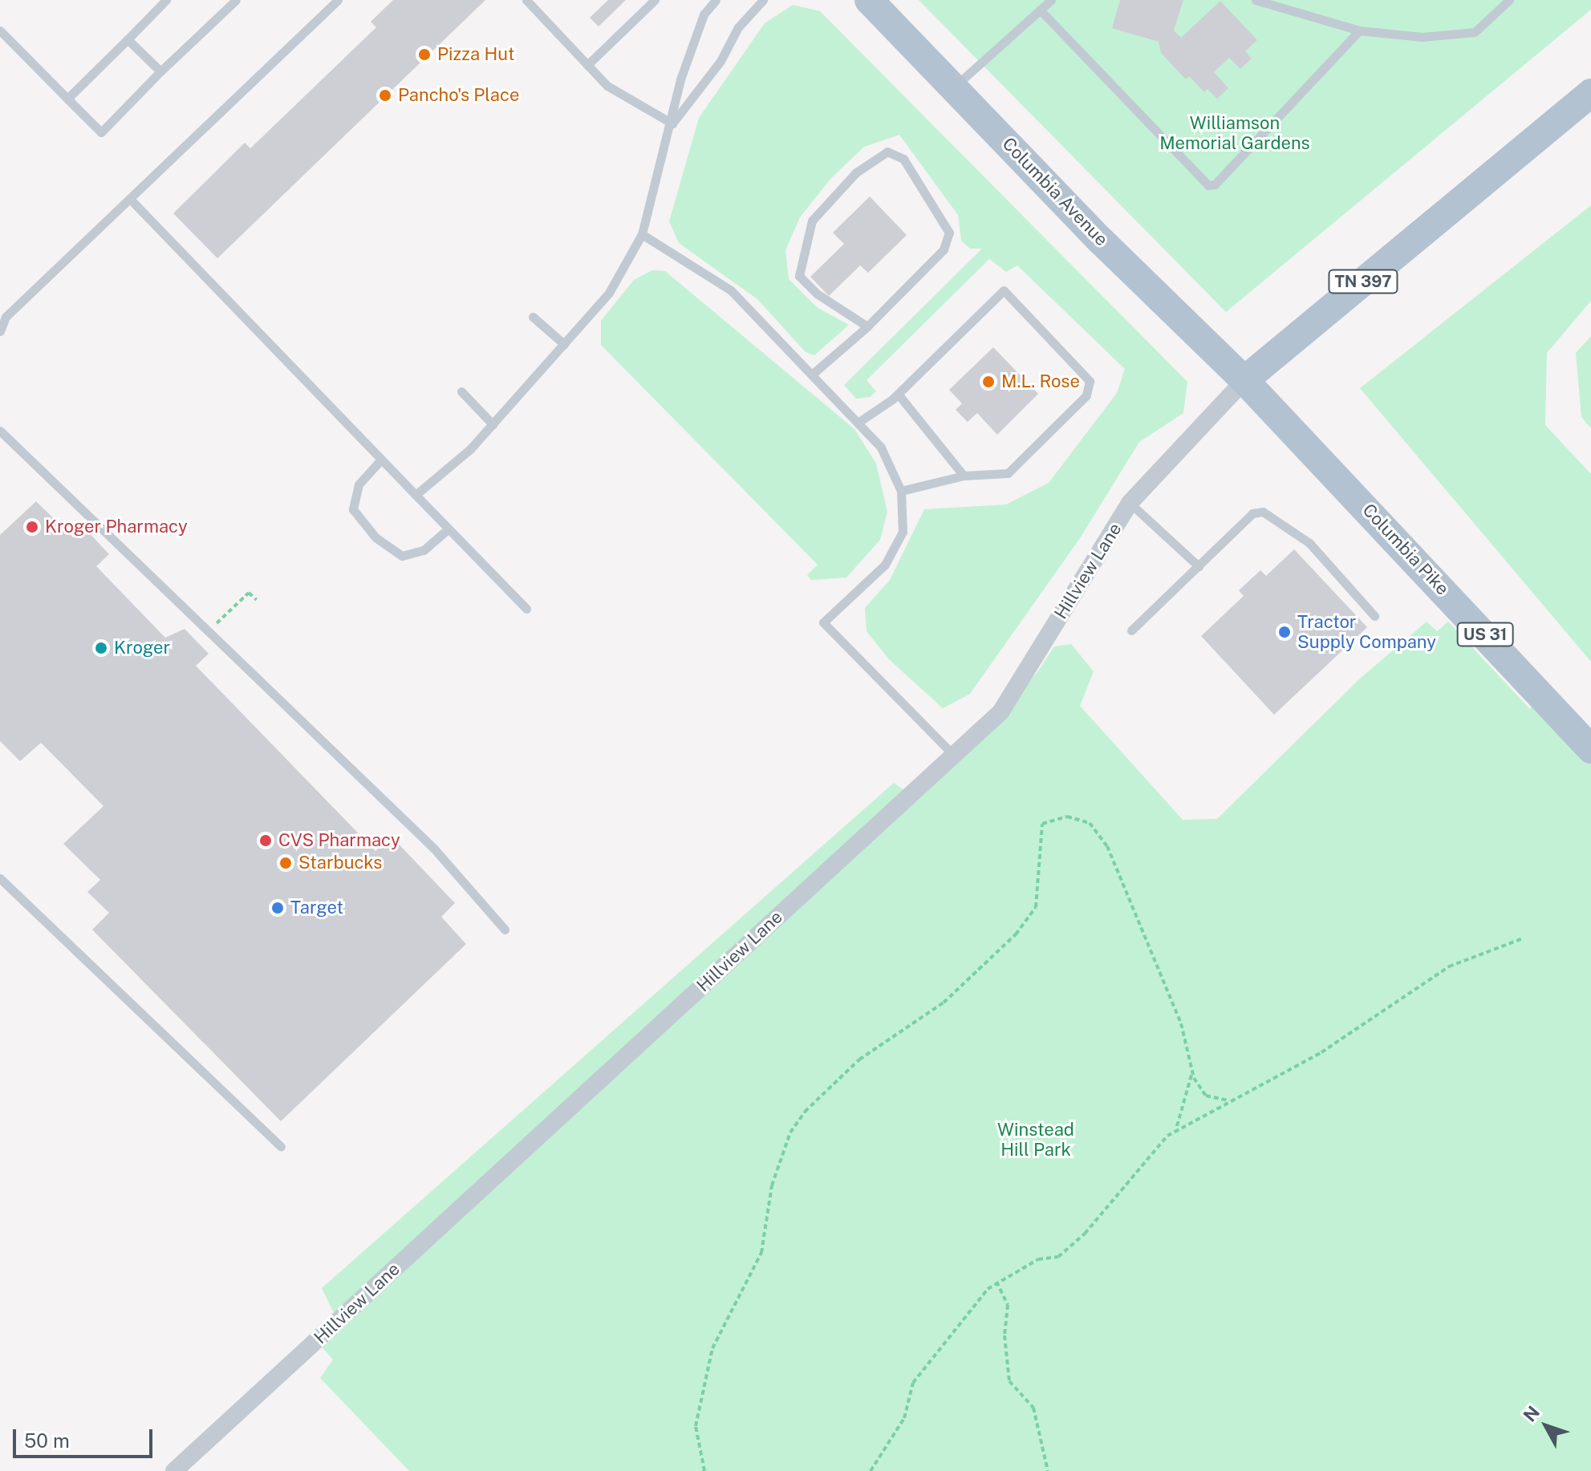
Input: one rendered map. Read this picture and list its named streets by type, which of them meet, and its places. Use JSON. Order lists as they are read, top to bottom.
{
  "streets": {
    "main road": [
      "Columbia Avenue",
      "TN 397",
      "Columbia Pike",
      "US 31"
    ],
    "street": ["Hillview Lane"]
  },
  "crossings": [
    ["Columbia Avenue", "TN 397"],
    ["Columbia Avenue", "Columbia Pike"],
    ["Columbia Avenue", "Hillview Lane"],
    ["TN 397", "Columbia Pike"],
    ["TN 397", "Hillview Lane"],
    ["Columbia Pike", "Hillview Lane"]
  ],
  "parks": ["Williamson Memorial Gardens", "Winstead Hill Park"],
  "places": [
    "Pizza Hut",
    "Pancho's Place",
    "M.L. Rose",
    "Kroger Pharmacy",
    "Tractor Supply Company",
    "Kroger",
    "CVS Pharmacy",
    "Starbucks",
    "Target"
  ],
  "scale_bar": "50 m",
  "north": "top left"
}
